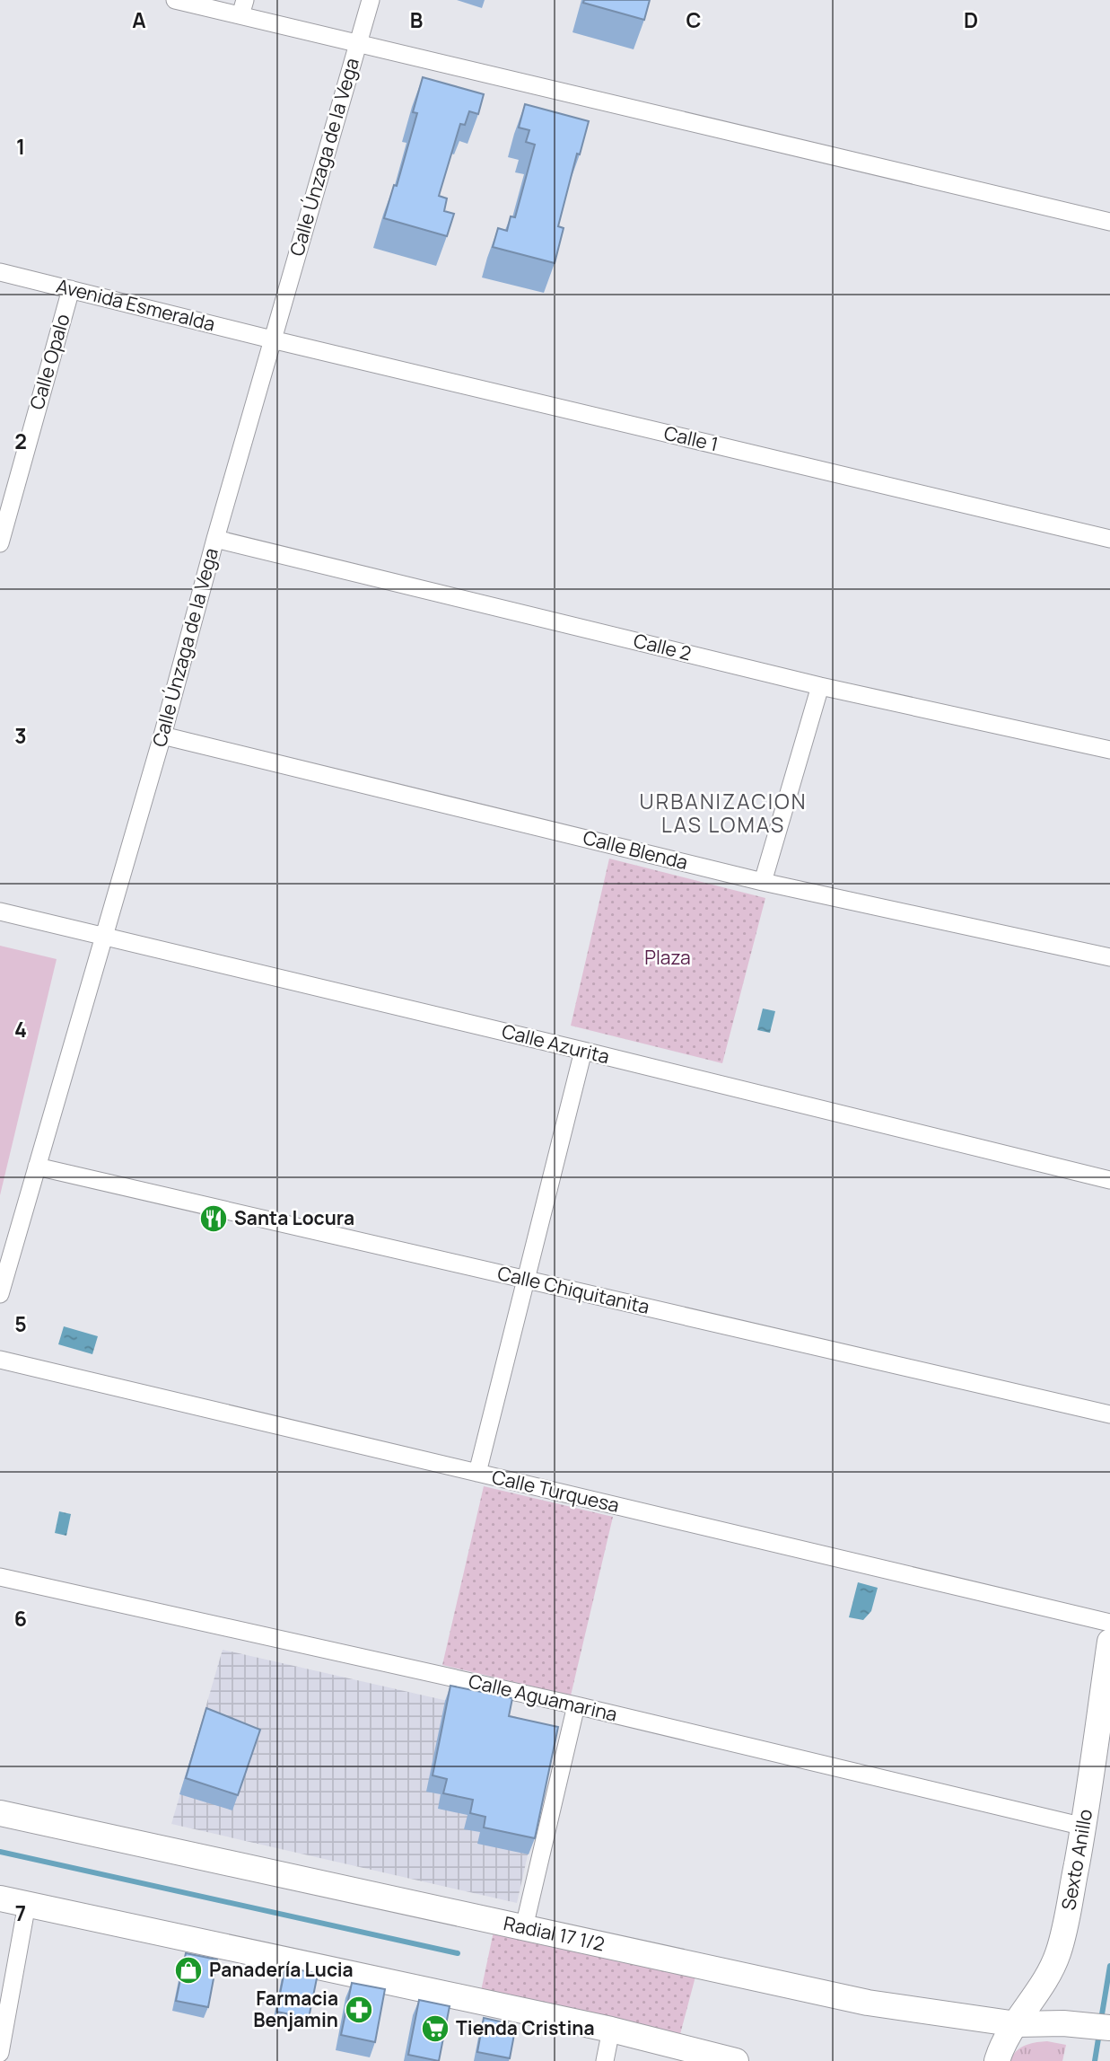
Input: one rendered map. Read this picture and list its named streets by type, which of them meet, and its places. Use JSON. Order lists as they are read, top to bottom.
{
  "streets": {
    "main road": ["Sexto Anillo", "Radial 17 1/2"],
    "street": [
      "Calle Únzaga de la Vega",
      "Avenida Esmeralda",
      "Calle Opalo",
      "Calle 1",
      "Calle 2",
      "Calle Blenda",
      "Calle Azurita",
      "Calle Chiquitanita",
      "Calle Turquesa",
      "Calle Aguamarina"
    ]
  },
  "crossings": [
    ["Calle Únzaga de la Vega", "Avenida Esmeralda"],
    ["Calle Únzaga de la Vega", "Calle 1"],
    ["Calle Únzaga de la Vega", "Calle 2"],
    ["Calle Únzaga de la Vega", "Calle Blenda"],
    ["Calle Únzaga de la Vega", "Calle Azurita"],
    ["Calle Únzaga de la Vega", "Calle Chiquitanita"],
    ["Avenida Esmeralda", "Calle Opalo"],
    ["Avenida Esmeralda", "Calle 1"],
    ["Calle Aguamarina", "Sexto Anillo"],
    ["Sexto Anillo", "Radial 17 1/2"]
  ],
  "districts": ["URBANIZACION LAS LOMAS"],
  "parks": ["Plaza"],
  "places": {
    "restaurant": ["Santa Locura"],
    "shop": ["Panadería Lucia"],
    "pharmacy": ["Farmacia Benjamin"],
    "supermarket": ["Tienda Cristina"]
  },
  "grid": {
    "columns": [
      "A",
      "B",
      "C",
      "D"
    ],
    "rows": [
      "1",
      "2",
      "3",
      "4",
      "5",
      "6",
      "7"
    ]
  }
}
